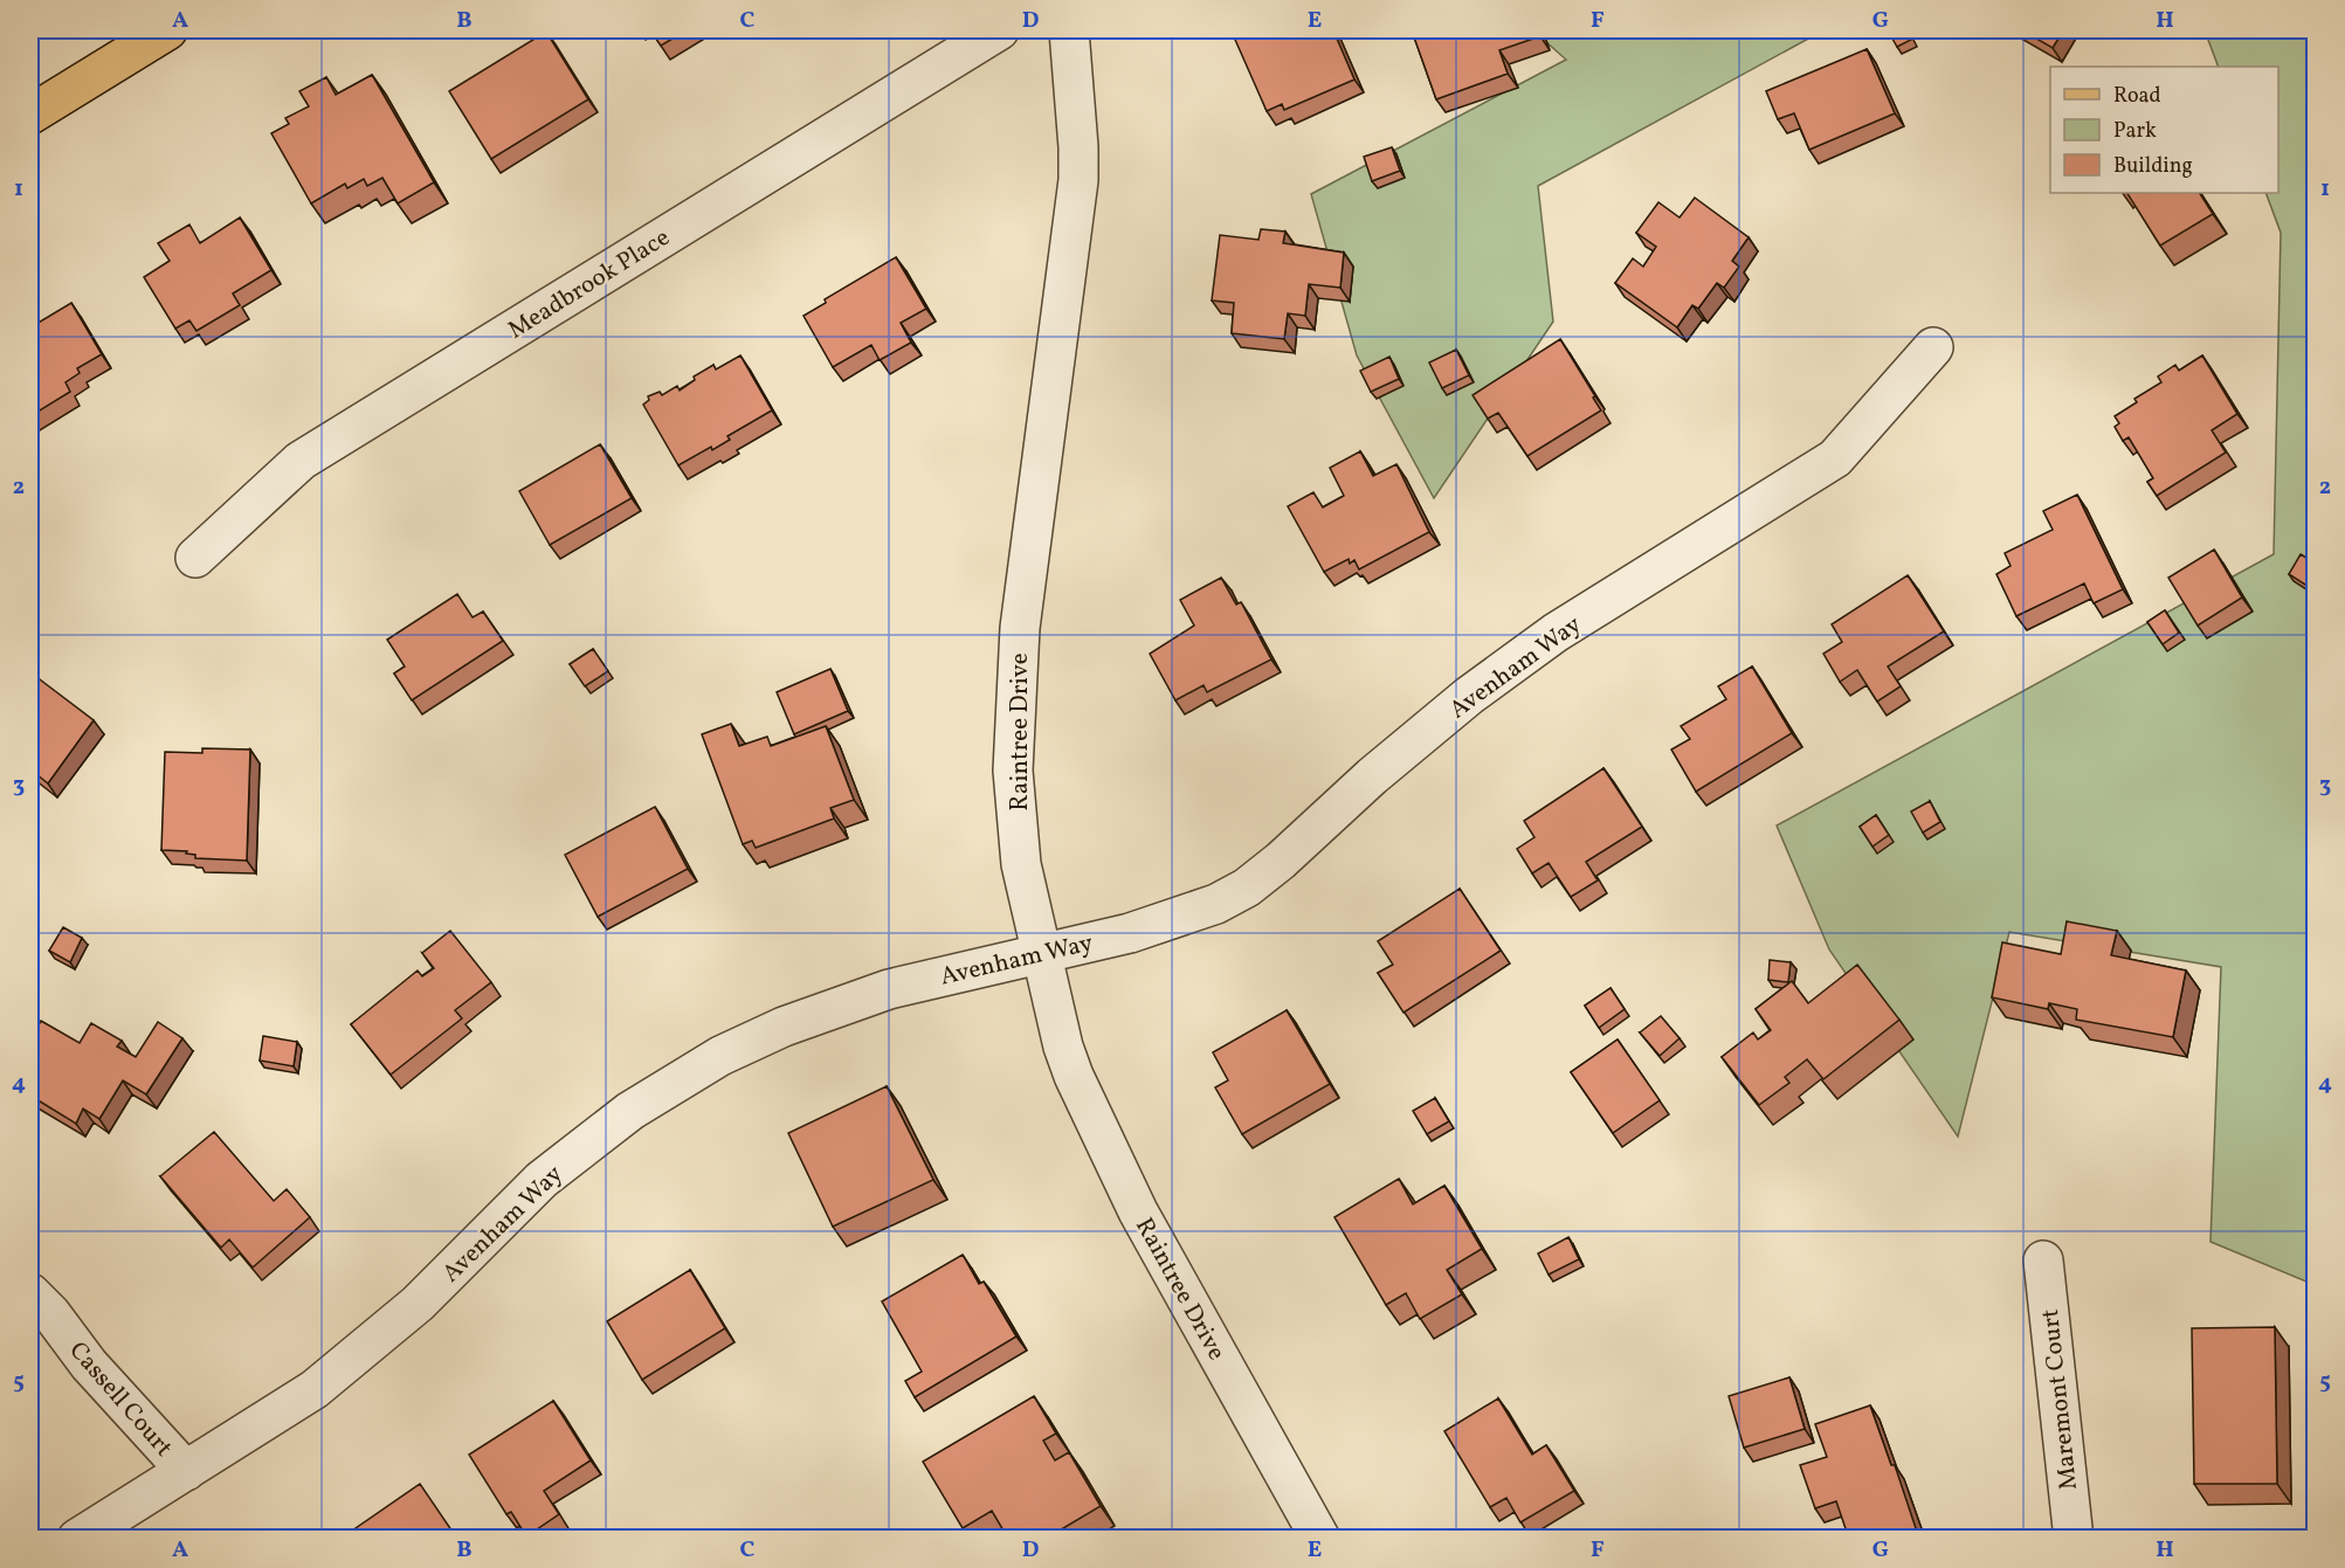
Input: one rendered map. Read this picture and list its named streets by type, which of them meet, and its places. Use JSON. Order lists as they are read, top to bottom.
{
  "streets": {
    "street": [
      "Meadbrook Place",
      "Avenham Way",
      "Raintree Drive",
      "Cassell Court",
      "Maremont Court"
    ]
  },
  "crossings": [
    ["Avenham Way", "Raintree Drive"],
    ["Avenham Way", "Cassell Court"]
  ],
  "legend": ["Road", "Park", "Building"],
  "grid": {
    "columns": [
      "A",
      "B",
      "C",
      "D",
      "E",
      "F",
      "G",
      "H"
    ],
    "rows": [
      "1",
      "2",
      "3",
      "4",
      "5"
    ]
  }
}
